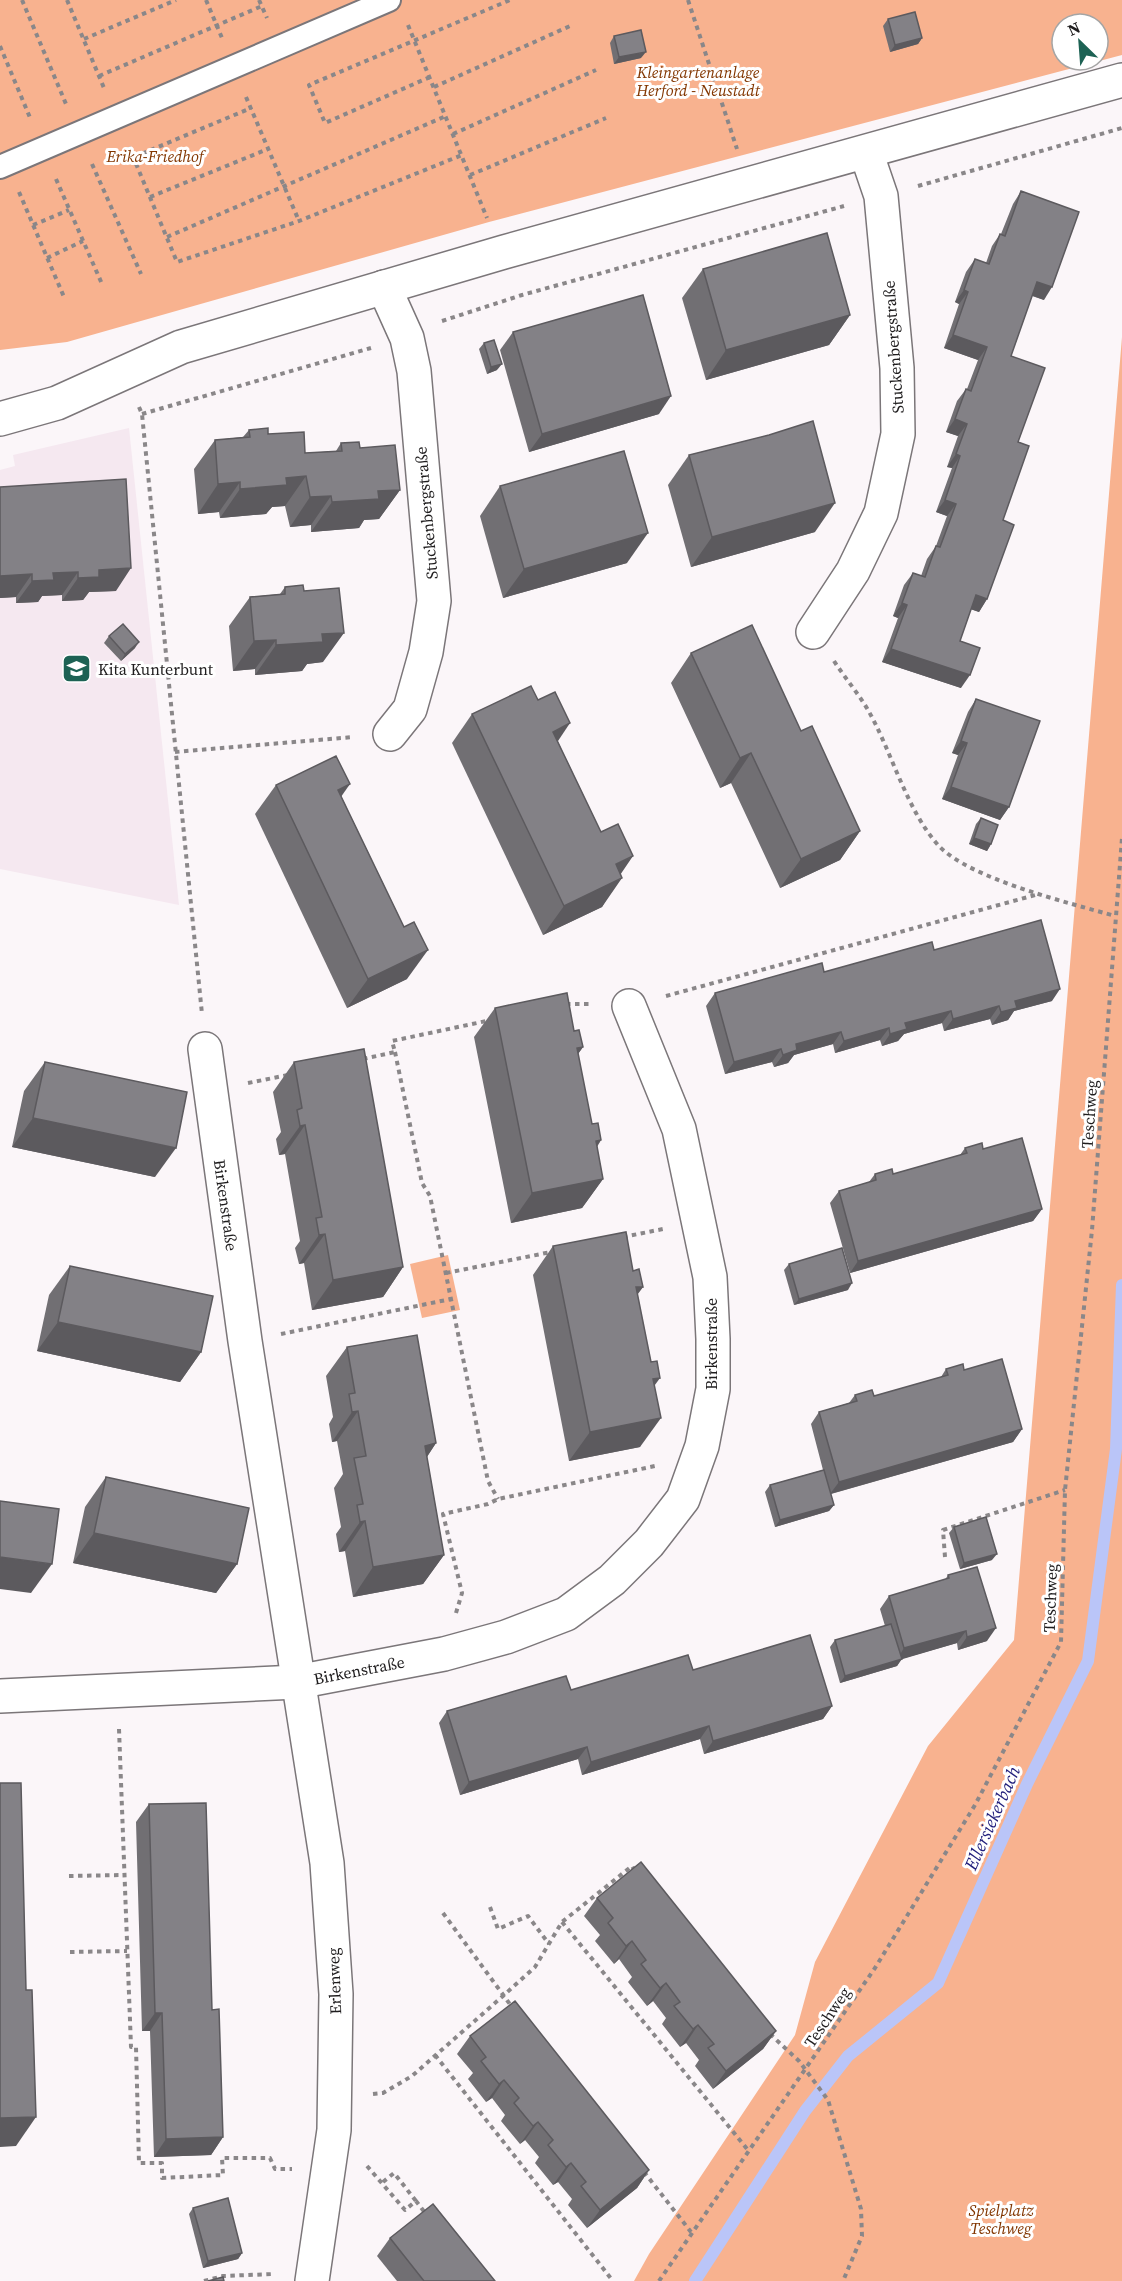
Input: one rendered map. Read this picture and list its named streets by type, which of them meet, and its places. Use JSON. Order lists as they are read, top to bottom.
{
  "streets": {
    "street": ["Stuckenbergstraße", "Birkenstraße", "Erlenweg"],
    "path": ["Teschweg"]
  },
  "crossings": [
    ["Birkenstraße", "Erlenweg"]
  ],
  "water": ["Ellersiekerbach"],
  "parks": ["Kleingartenanlage Herford - Neustadt", "Erika-Friedhof", "Spielplatz Teschweg"],
  "places": {
    "school or university": ["Kita Kunterbunt"]
  },
  "north": "top left"
}
